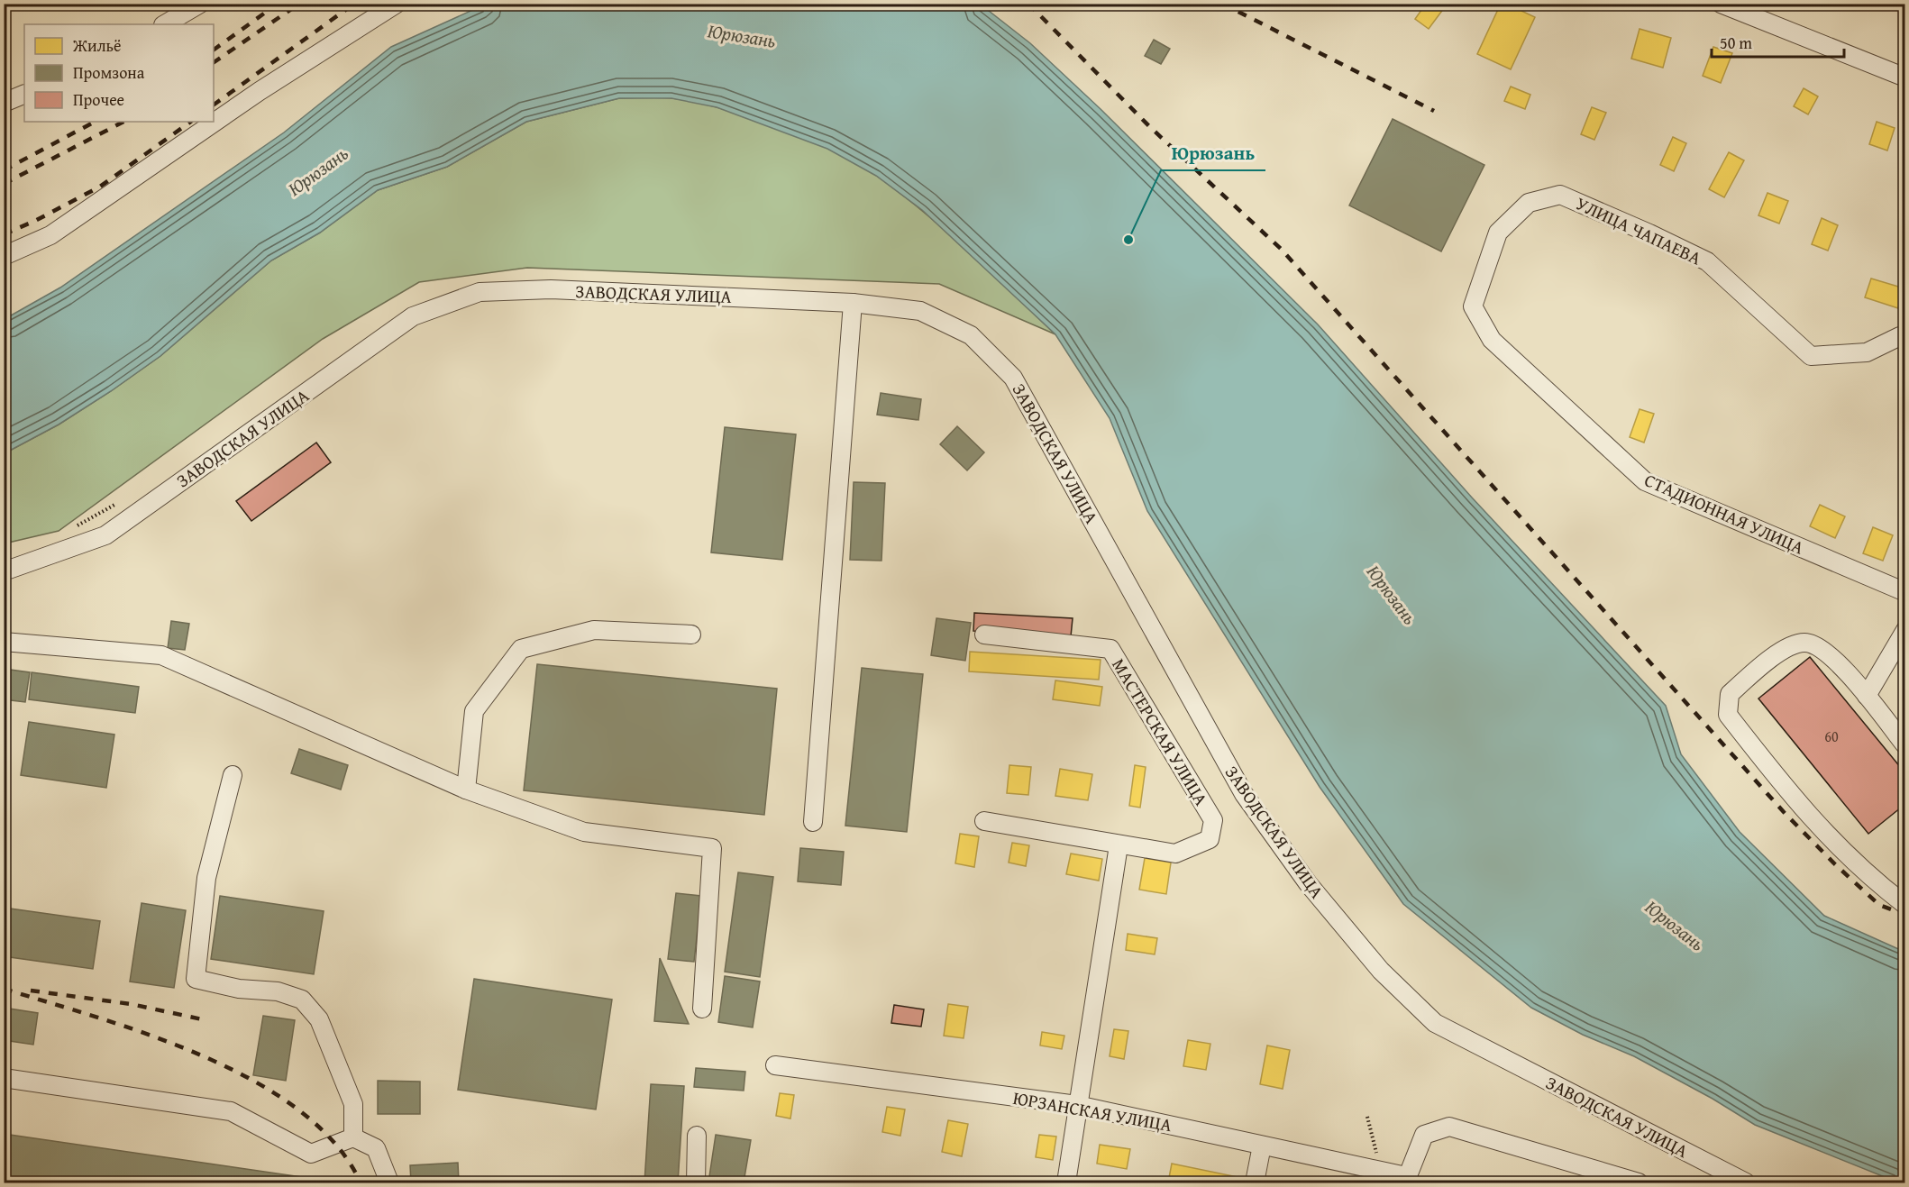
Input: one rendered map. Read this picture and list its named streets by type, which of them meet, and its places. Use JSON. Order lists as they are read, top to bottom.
{
  "streets": {
    "street": [
      "УЛИЦА ЧАПАЕВА",
      "ЗАВОДСКАЯ УЛИЦА",
      "СТАДИОННАЯ УЛИЦА",
      "МАСТЕРСКАЯ УЛИЦА",
      "ЮРЗАНСКАЯ УЛИЦА"
    ]
  },
  "crossings": [
    ["УЛИЦА ЧАПАЕВА", "СТАДИОННАЯ УЛИЦА"]
  ],
  "water": ["Юрюзань"],
  "places": ["Юрюзань"],
  "house_numbers": ["60"],
  "legend": ["Жильё", "Промзона", "Прочее"],
  "scale_bar": "50 m"
}
